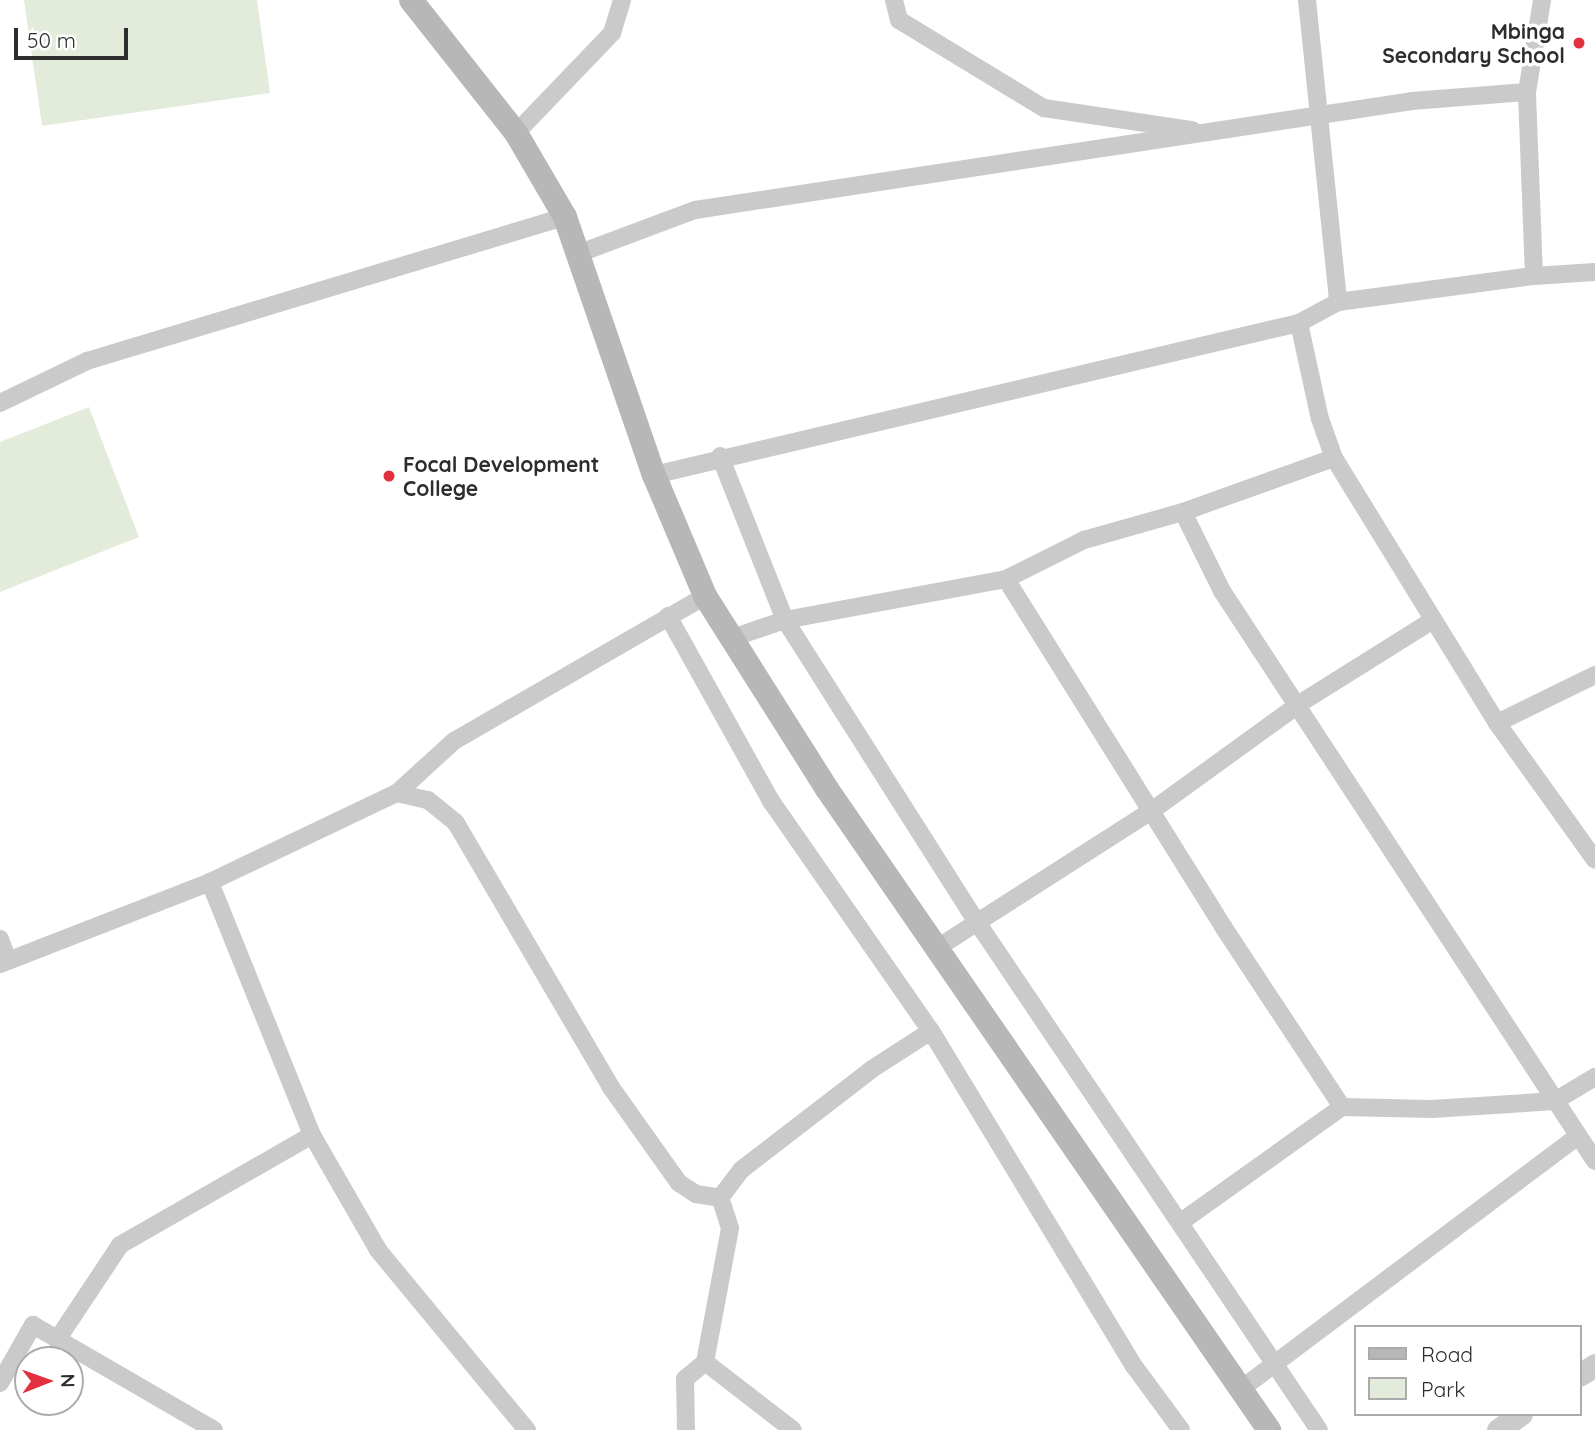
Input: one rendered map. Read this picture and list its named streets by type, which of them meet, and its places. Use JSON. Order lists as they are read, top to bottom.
{
  "places": ["Mbinga Secondary School", "Focal Development College"],
  "legend": ["Road", "Park"],
  "scale_bar": "50 m",
  "north": "right"
}
